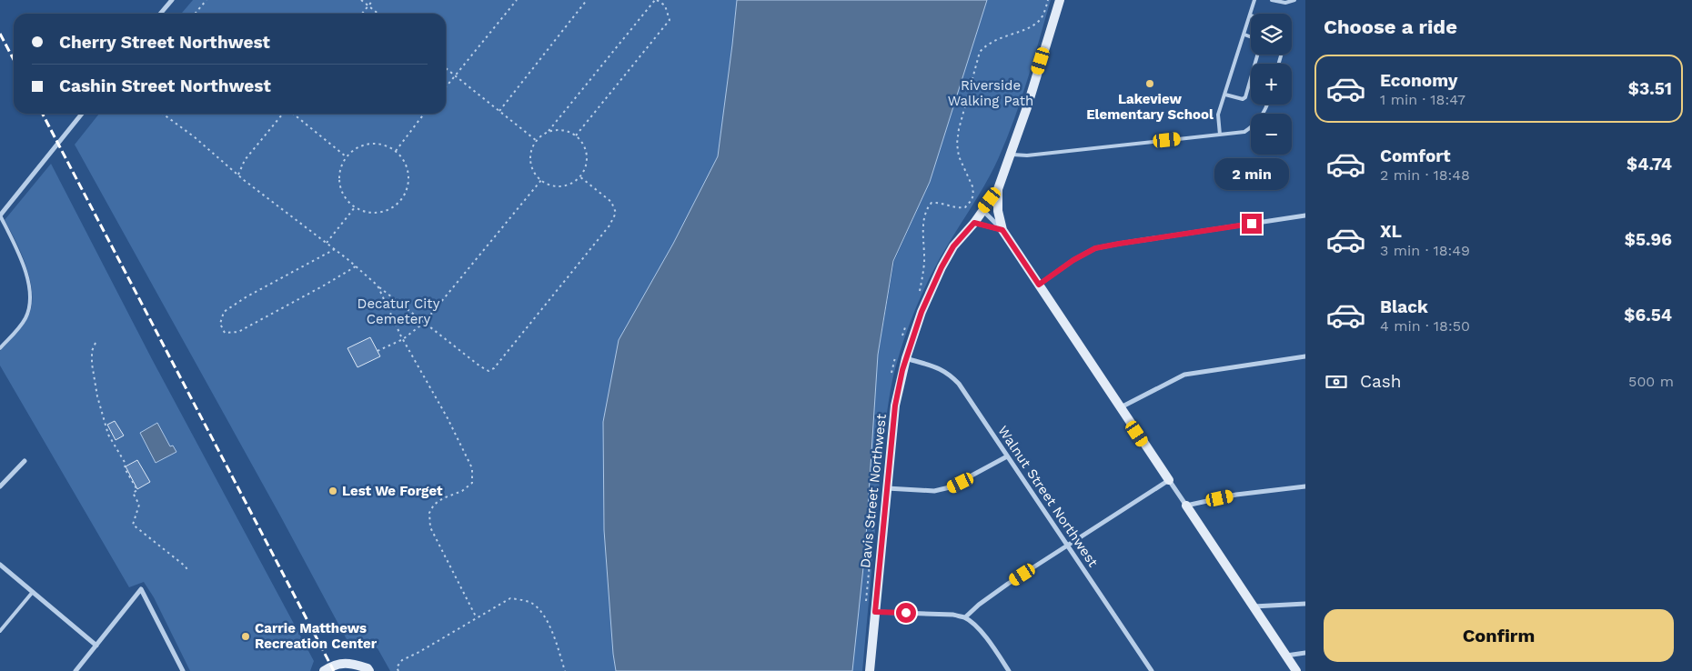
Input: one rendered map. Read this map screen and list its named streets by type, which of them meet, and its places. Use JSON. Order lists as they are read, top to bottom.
{
  "streets": {
    "street": ["Davis Street Northwest", "Walnut Street Northwest"]
  },
  "crossings": [
    ["Davis Street Northwest", "Walnut Street Northwest"]
  ],
  "parks": ["Riverside Walking Path", "Decatur City Cemetery"],
  "places": ["Lakeview Elementary School", "Lest We Forget", "Carrie Matthews Recreation Center"],
  "page": {
    "heading": "Choose a ride",
    "map_buttons": ["+", "−"],
    "banner": ["Cherry Street Northwest", "Cashin Street Northwest"],
    "list": [
      {
        "name": "Economy",
        "note": "1 min · 18:47",
        "value": "$3.51"
      },
      {
        "name": "Comfort",
        "note": "2 min · 18:48",
        "value": "$4.74"
      },
      {
        "name": "XL",
        "note": "3 min · 18:49",
        "value": "$5.96"
      },
      {
        "name": "Black",
        "note": "4 min · 18:50",
        "value": "$6.54"
      }
    ],
    "bubble": "2 min",
    "pay": ["Cash", "500 m"],
    "buttons": "Confirm"
  }
}
